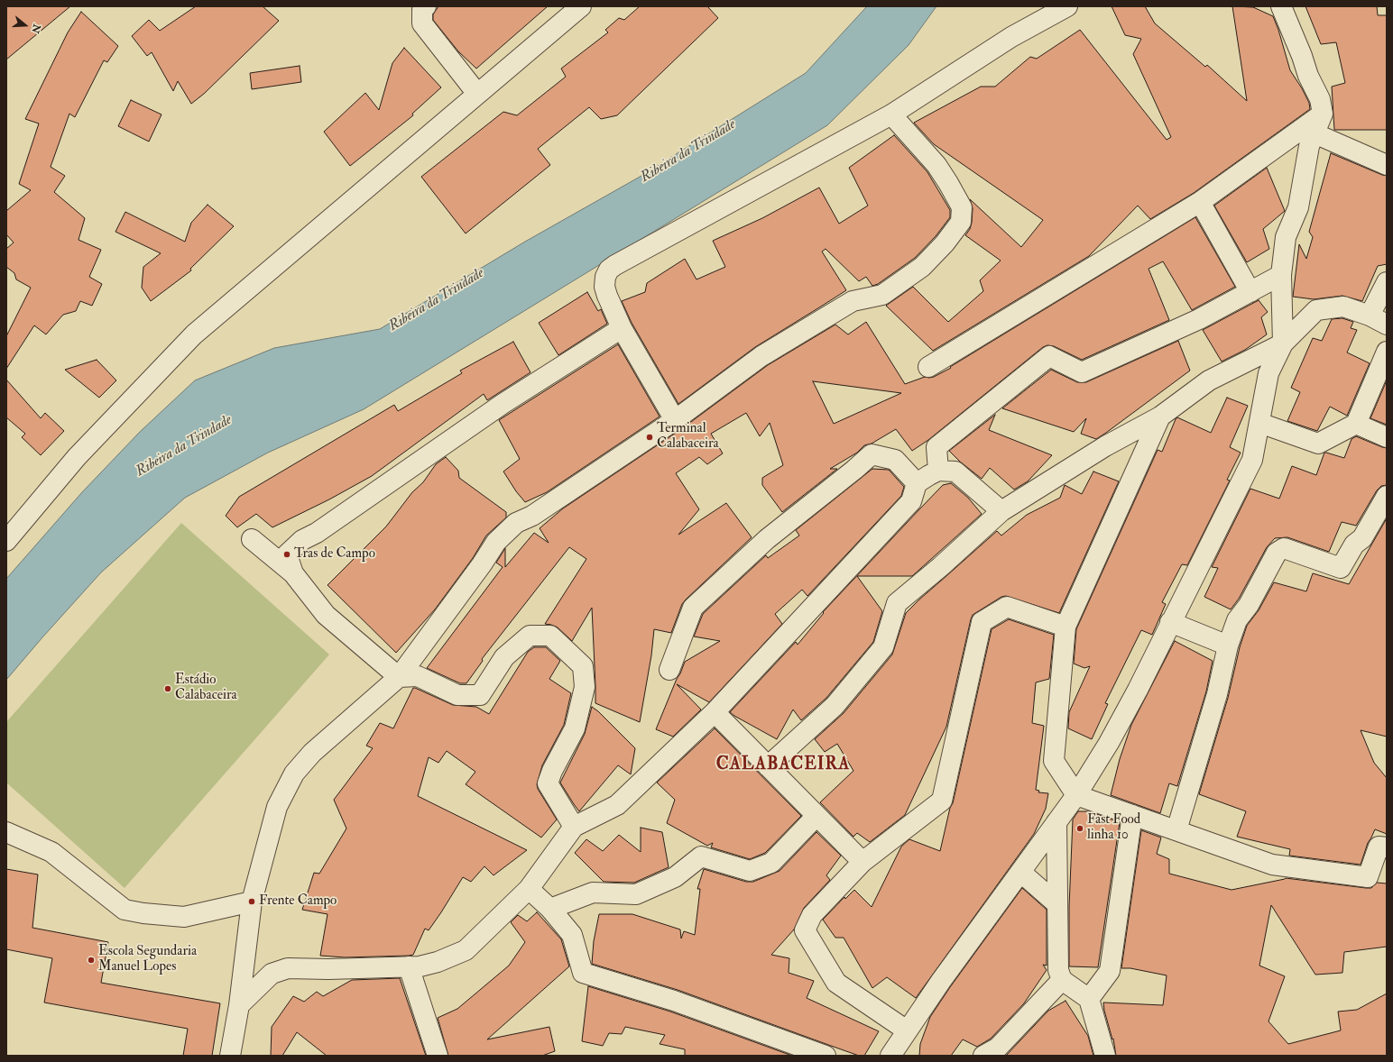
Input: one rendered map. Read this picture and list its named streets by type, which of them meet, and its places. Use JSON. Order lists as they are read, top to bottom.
{
  "districts": ["CALABACEIRA"],
  "water": ["Ribeira da Trindade"],
  "places": [
    "Terminal Calabaceira",
    "Tras de Campo",
    "Estádio Calabaceira",
    "Fast Food linha 10",
    "Frente Campo",
    "Escola Segundaria Manuel Lopes"
  ],
  "north": "right"
}
